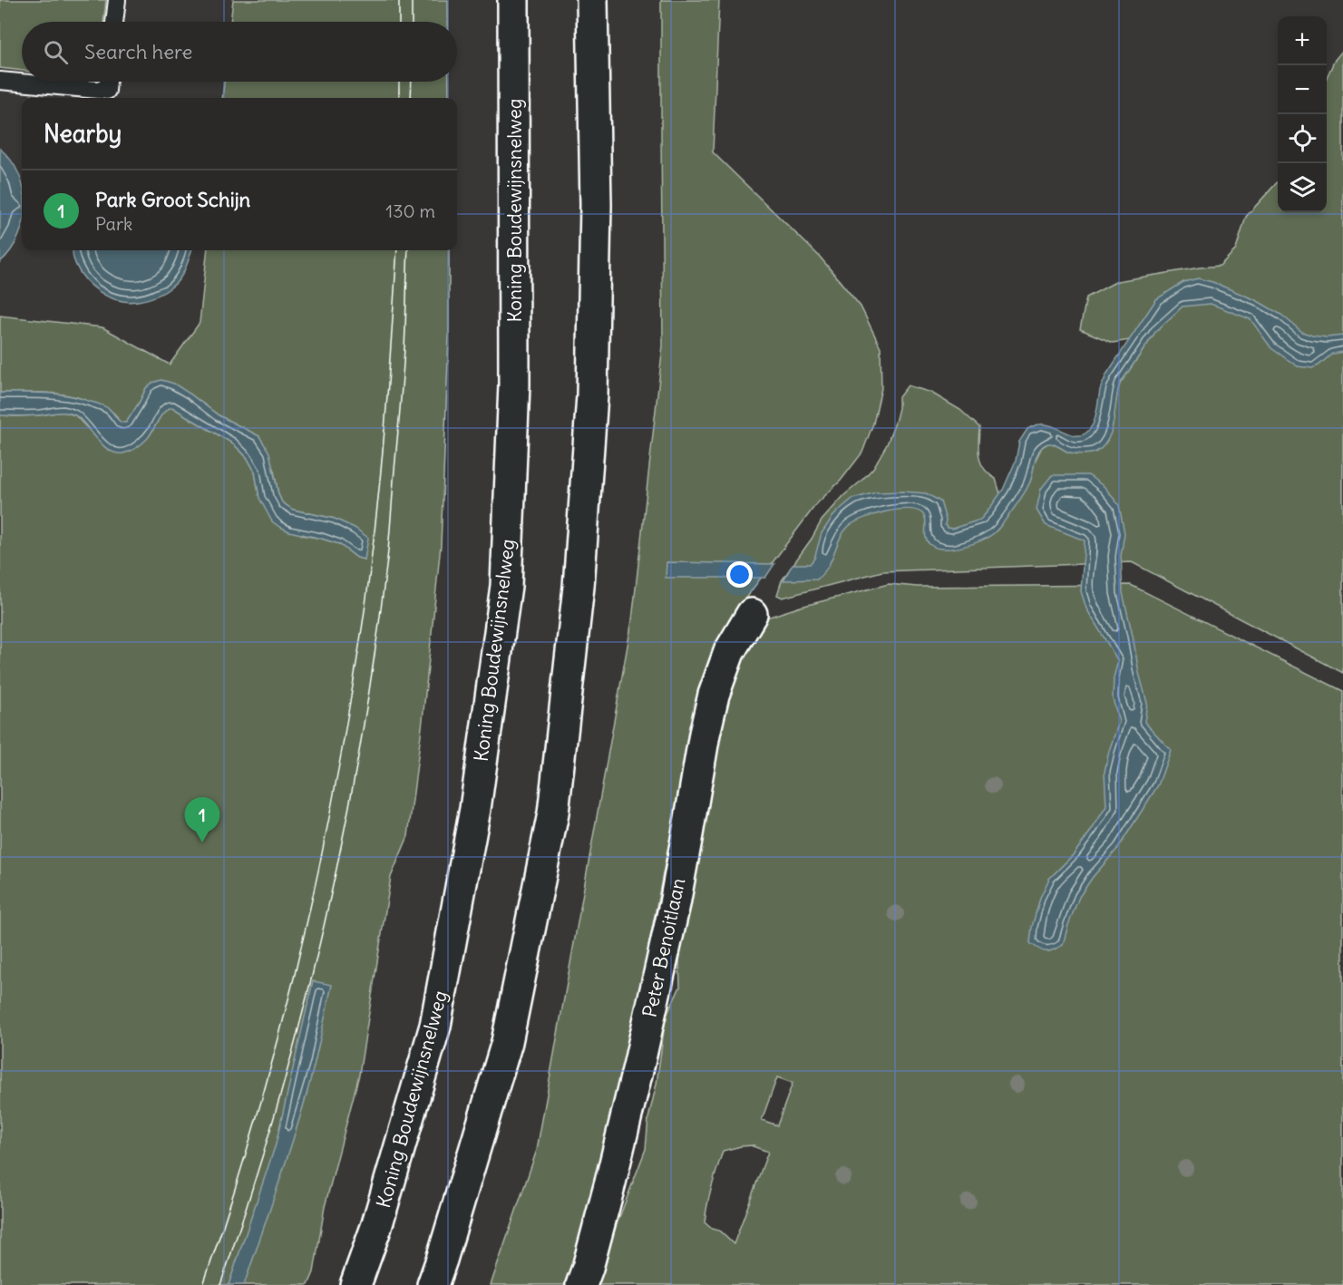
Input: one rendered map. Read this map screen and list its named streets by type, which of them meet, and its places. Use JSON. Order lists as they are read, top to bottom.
{
  "streets": {
    "main road": ["Koning Boudewijnsnelweg", "Peter Benoitlaan"]
  },
  "page": {
    "map_buttons": ["+", "−"],
    "search": "Search here",
    "heading": "Nearby",
    "list": [
      {
        "mark": "1",
        "name": "Park Groot Schijn",
        "note": "Park",
        "value": "130 m"
      }
    ],
    "pins": "1"
  }
}
